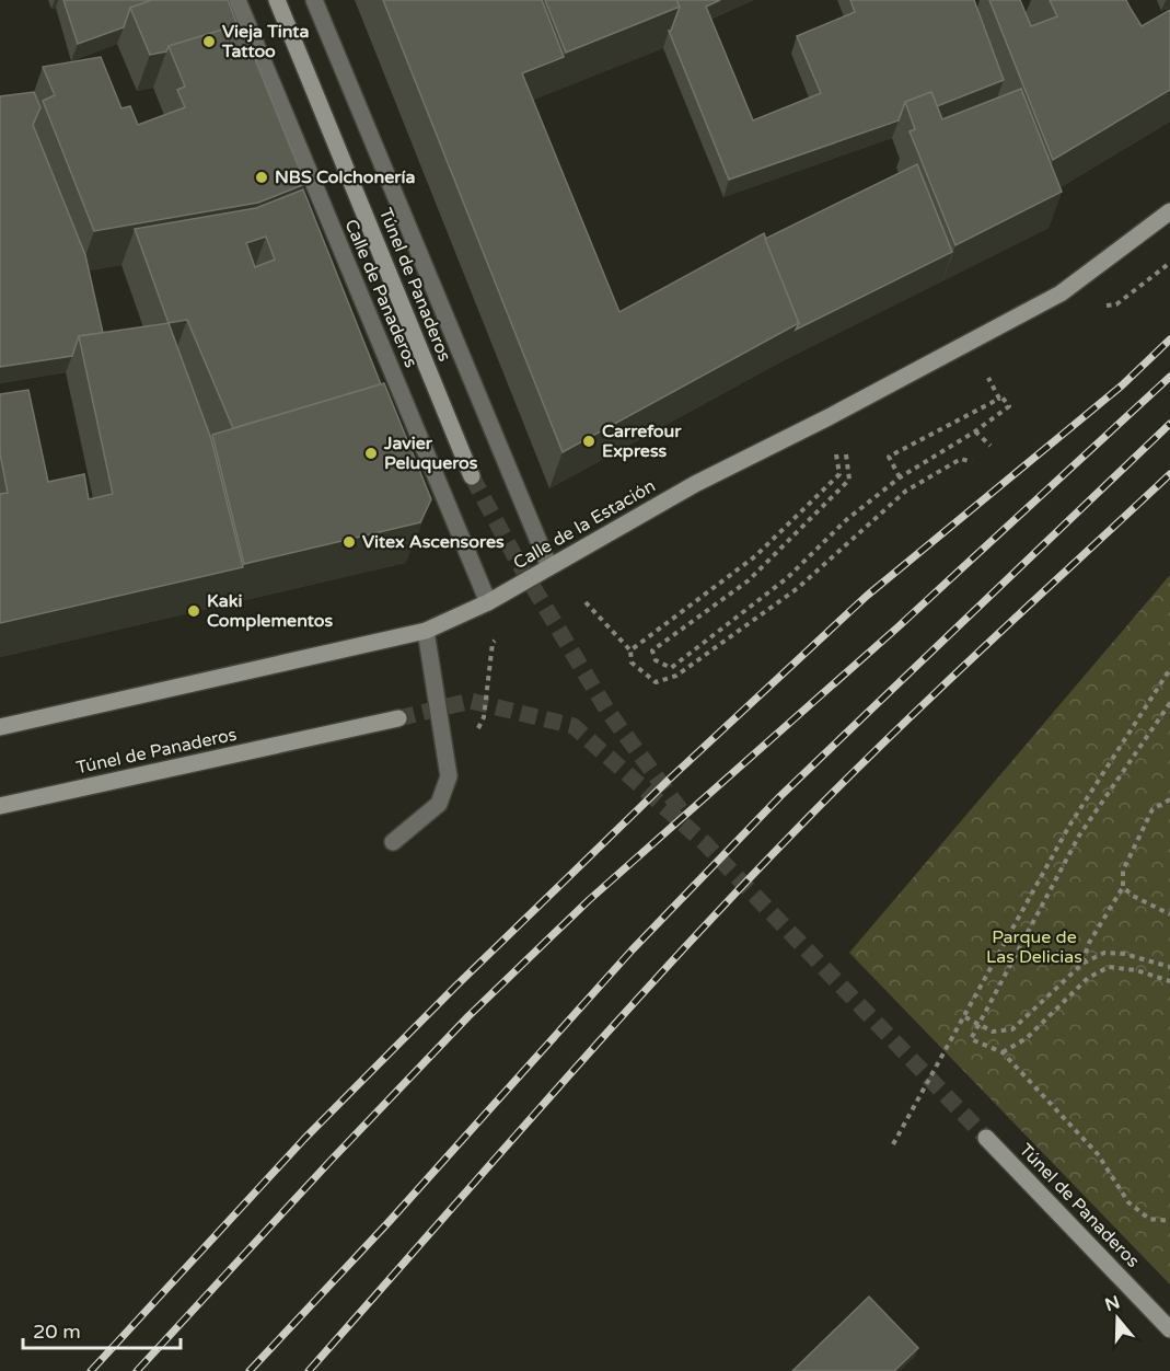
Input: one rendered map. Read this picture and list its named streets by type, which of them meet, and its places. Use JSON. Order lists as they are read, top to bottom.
{
  "streets": {
    "street": ["Túnel de Panaderos", "Calle de Panaderos", "Calle de la Estación"]
  },
  "crossings": [
    ["Calle de Panaderos", "Calle de la Estación"]
  ],
  "parks": ["Parque de Las Delicias"],
  "places": [
    "Vieja Tinta Tattoo",
    "NBS Colchonería",
    "Carrefour Express",
    "Javier Peluqueros",
    "Vitex Ascensores",
    "Kaki Complementos"
  ],
  "scale_bar": "20 m",
  "north": "top"
}
